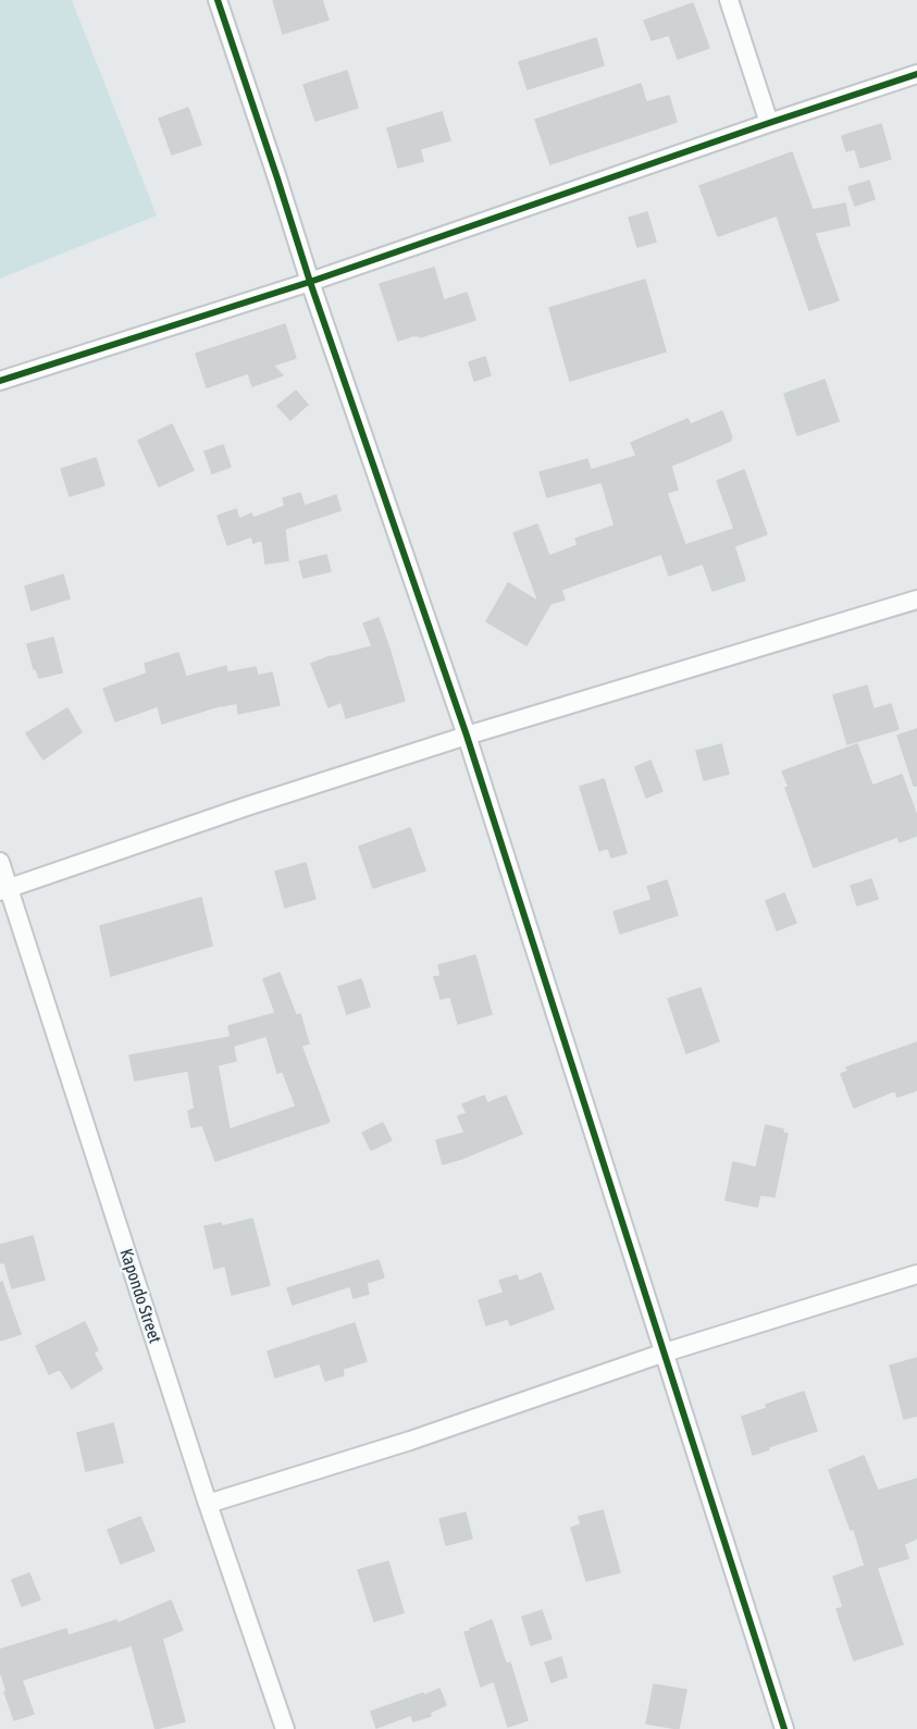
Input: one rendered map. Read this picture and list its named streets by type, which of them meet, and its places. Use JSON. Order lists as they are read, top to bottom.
{
  "streets": {
    "street": ["Kapondo Street"]
  }
}
